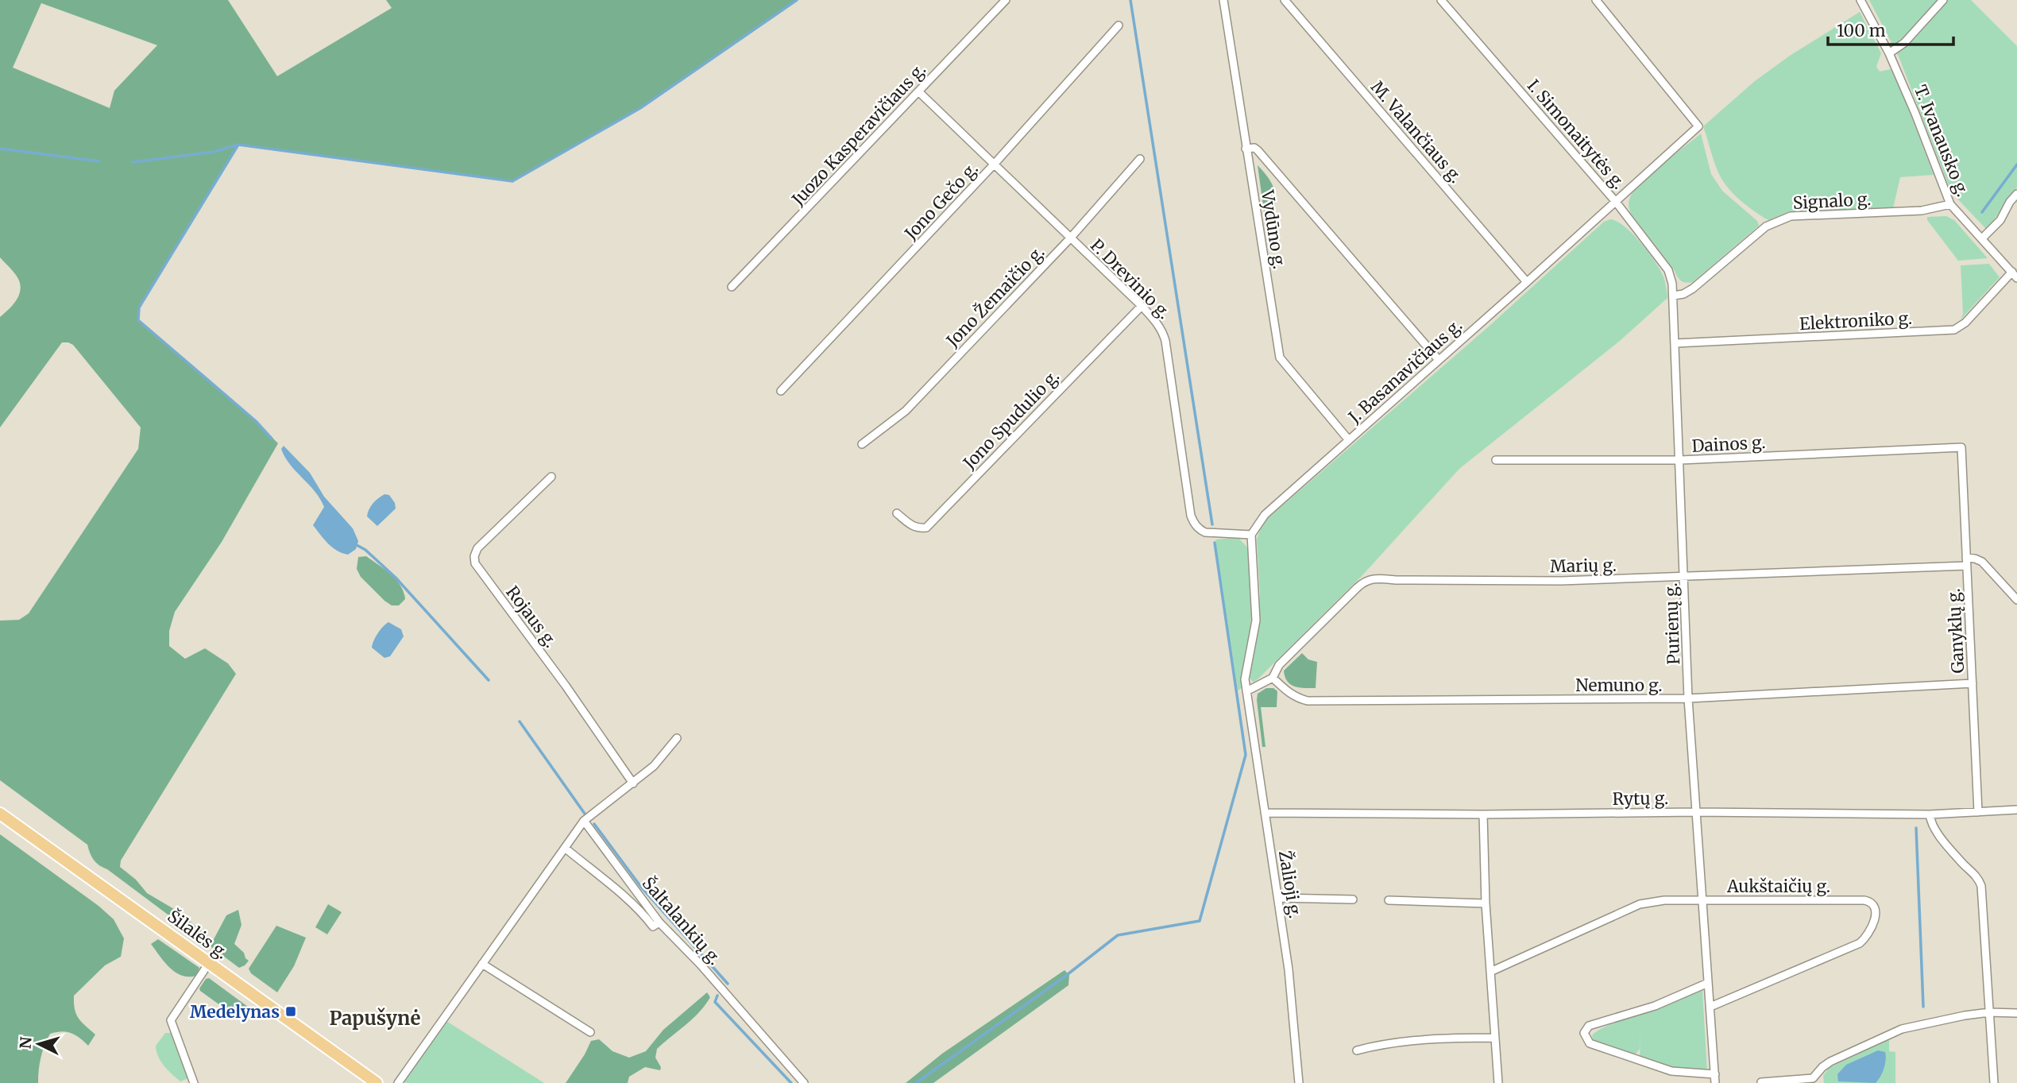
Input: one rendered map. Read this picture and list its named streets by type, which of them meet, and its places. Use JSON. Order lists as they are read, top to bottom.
{
  "streets": {
    "main road": ["Šilalės g."],
    "street": [
      "M. Valančiaus g.",
      "Juozo Kasperavičiaus g.",
      "I. Simonaitytės g.",
      "T. Ivanausko g.",
      "Jono Gečo g.",
      "Signalo g.",
      "Vydūno g.",
      "P. Drevinio g.",
      "Jono Žemaičio g.",
      "Elektroniko g.",
      "J. Basanavičiaus g.",
      "Jono Spudulio g.",
      "Dainos g.",
      "Marių g.",
      "Rojaus g.",
      "Purienų g.",
      "Ganyklų g.",
      "Nemuno g.",
      "Rytų g.",
      "Žalioji g.",
      "Aukštaičių g.",
      "Šaltalankių g."
    ]
  },
  "crossings": [
    ["M. Valančiaus g.", "J. Basanavičiaus g."],
    ["Juozo Kasperavičiaus g.", "P. Drevinio g."],
    ["I. Simonaitytės g.", "Signalo g."],
    ["I. Simonaitytės g.", "J. Basanavičiaus g."],
    ["I. Simonaitytės g.", "Purienų g."],
    ["T. Ivanausko g.", "Signalo g."],
    ["T. Ivanausko g.", "Elektroniko g."],
    ["Jono Gečo g.", "P. Drevinio g."],
    ["Signalo g.", "Purienų g."],
    ["Vydūno g.", "J. Basanavičiaus g."],
    ["P. Drevinio g.", "Jono Žemaičio g."],
    ["P. Drevinio g.", "J. Basanavičiaus g."],
    ["P. Drevinio g.", "Jono Spudulio g."],
    ["Elektroniko g.", "Purienų g."],
    ["Dainos g.", "Purienų g."],
    ["Dainos g.", "Ganyklų g."],
    ["Marių g.", "Purienų g."],
    ["Marių g.", "Ganyklų g."],
    ["Marių g.", "Nemuno g."],
    ["Marių g.", "Žalioji g."],
    ["Purienų g.", "Nemuno g."],
    ["Purienų g.", "Rytų g."],
    ["Purienų g.", "Aukštaičių g."],
    ["Ganyklų g.", "Nemuno g."],
    ["Ganyklų g.", "Rytų g."],
    ["Rytų g.", "Žalioji g."]
  ],
  "districts": ["Papušynė"],
  "places": {
    "transit": ["Medelynas"]
  },
  "scale_bar": "100 m",
  "north": "left"
}
